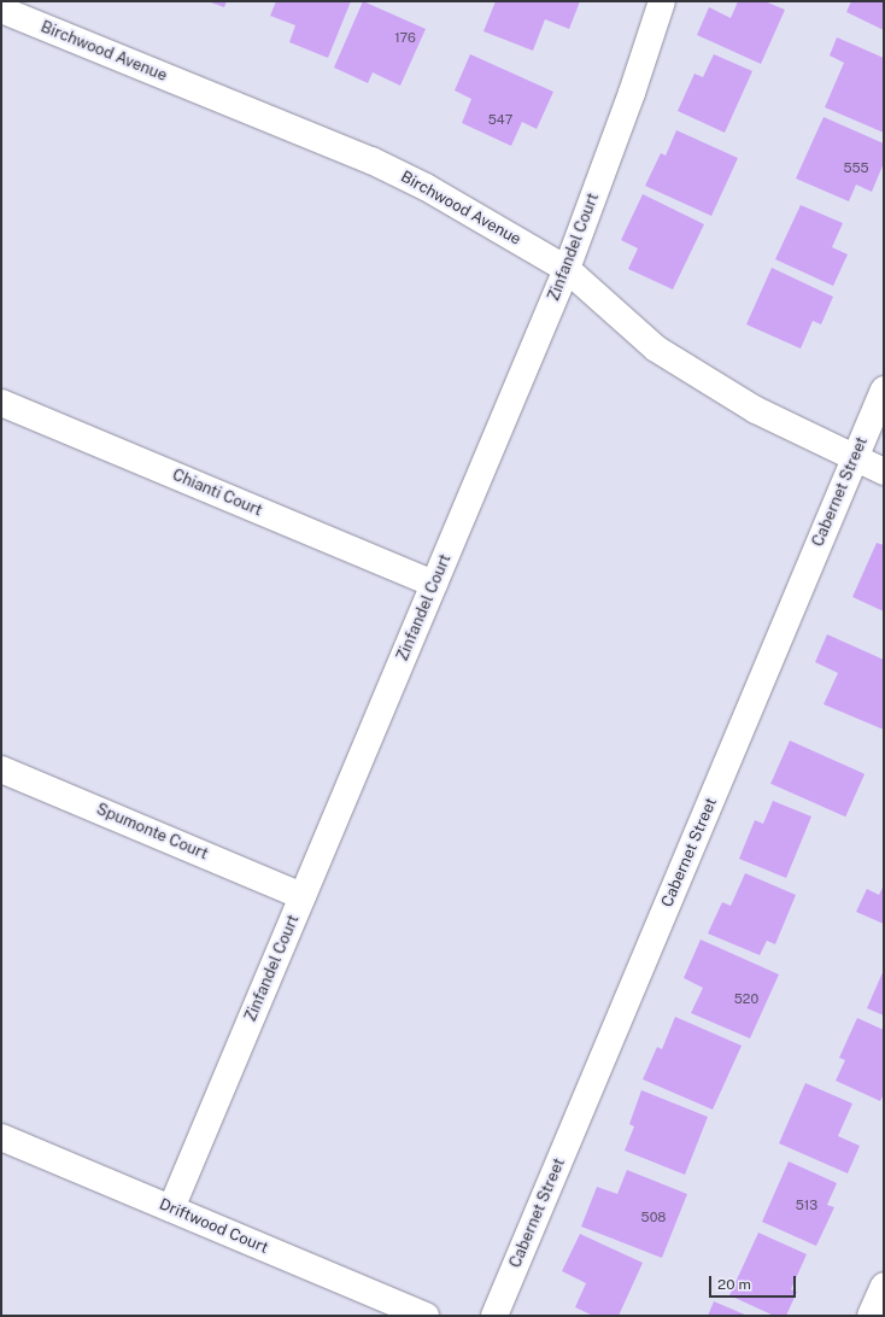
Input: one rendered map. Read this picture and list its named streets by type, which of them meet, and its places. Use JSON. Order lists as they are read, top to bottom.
{
  "streets": {
    "street": [
      "Birchwood Avenue",
      "Zinfandel Court",
      "Cabernet Street",
      "Chianti Court",
      "Spumonte Court",
      "Driftwood Court"
    ]
  },
  "crossings": [
    ["Birchwood Avenue", "Zinfandel Court"],
    ["Birchwood Avenue", "Cabernet Street"],
    ["Zinfandel Court", "Chianti Court"],
    ["Zinfandel Court", "Spumonte Court"],
    ["Zinfandel Court", "Driftwood Court"]
  ],
  "house_numbers": [
    "176",
    "547",
    "555",
    "520",
    "513",
    "508"
  ],
  "scale_bar": "20 m"
}
